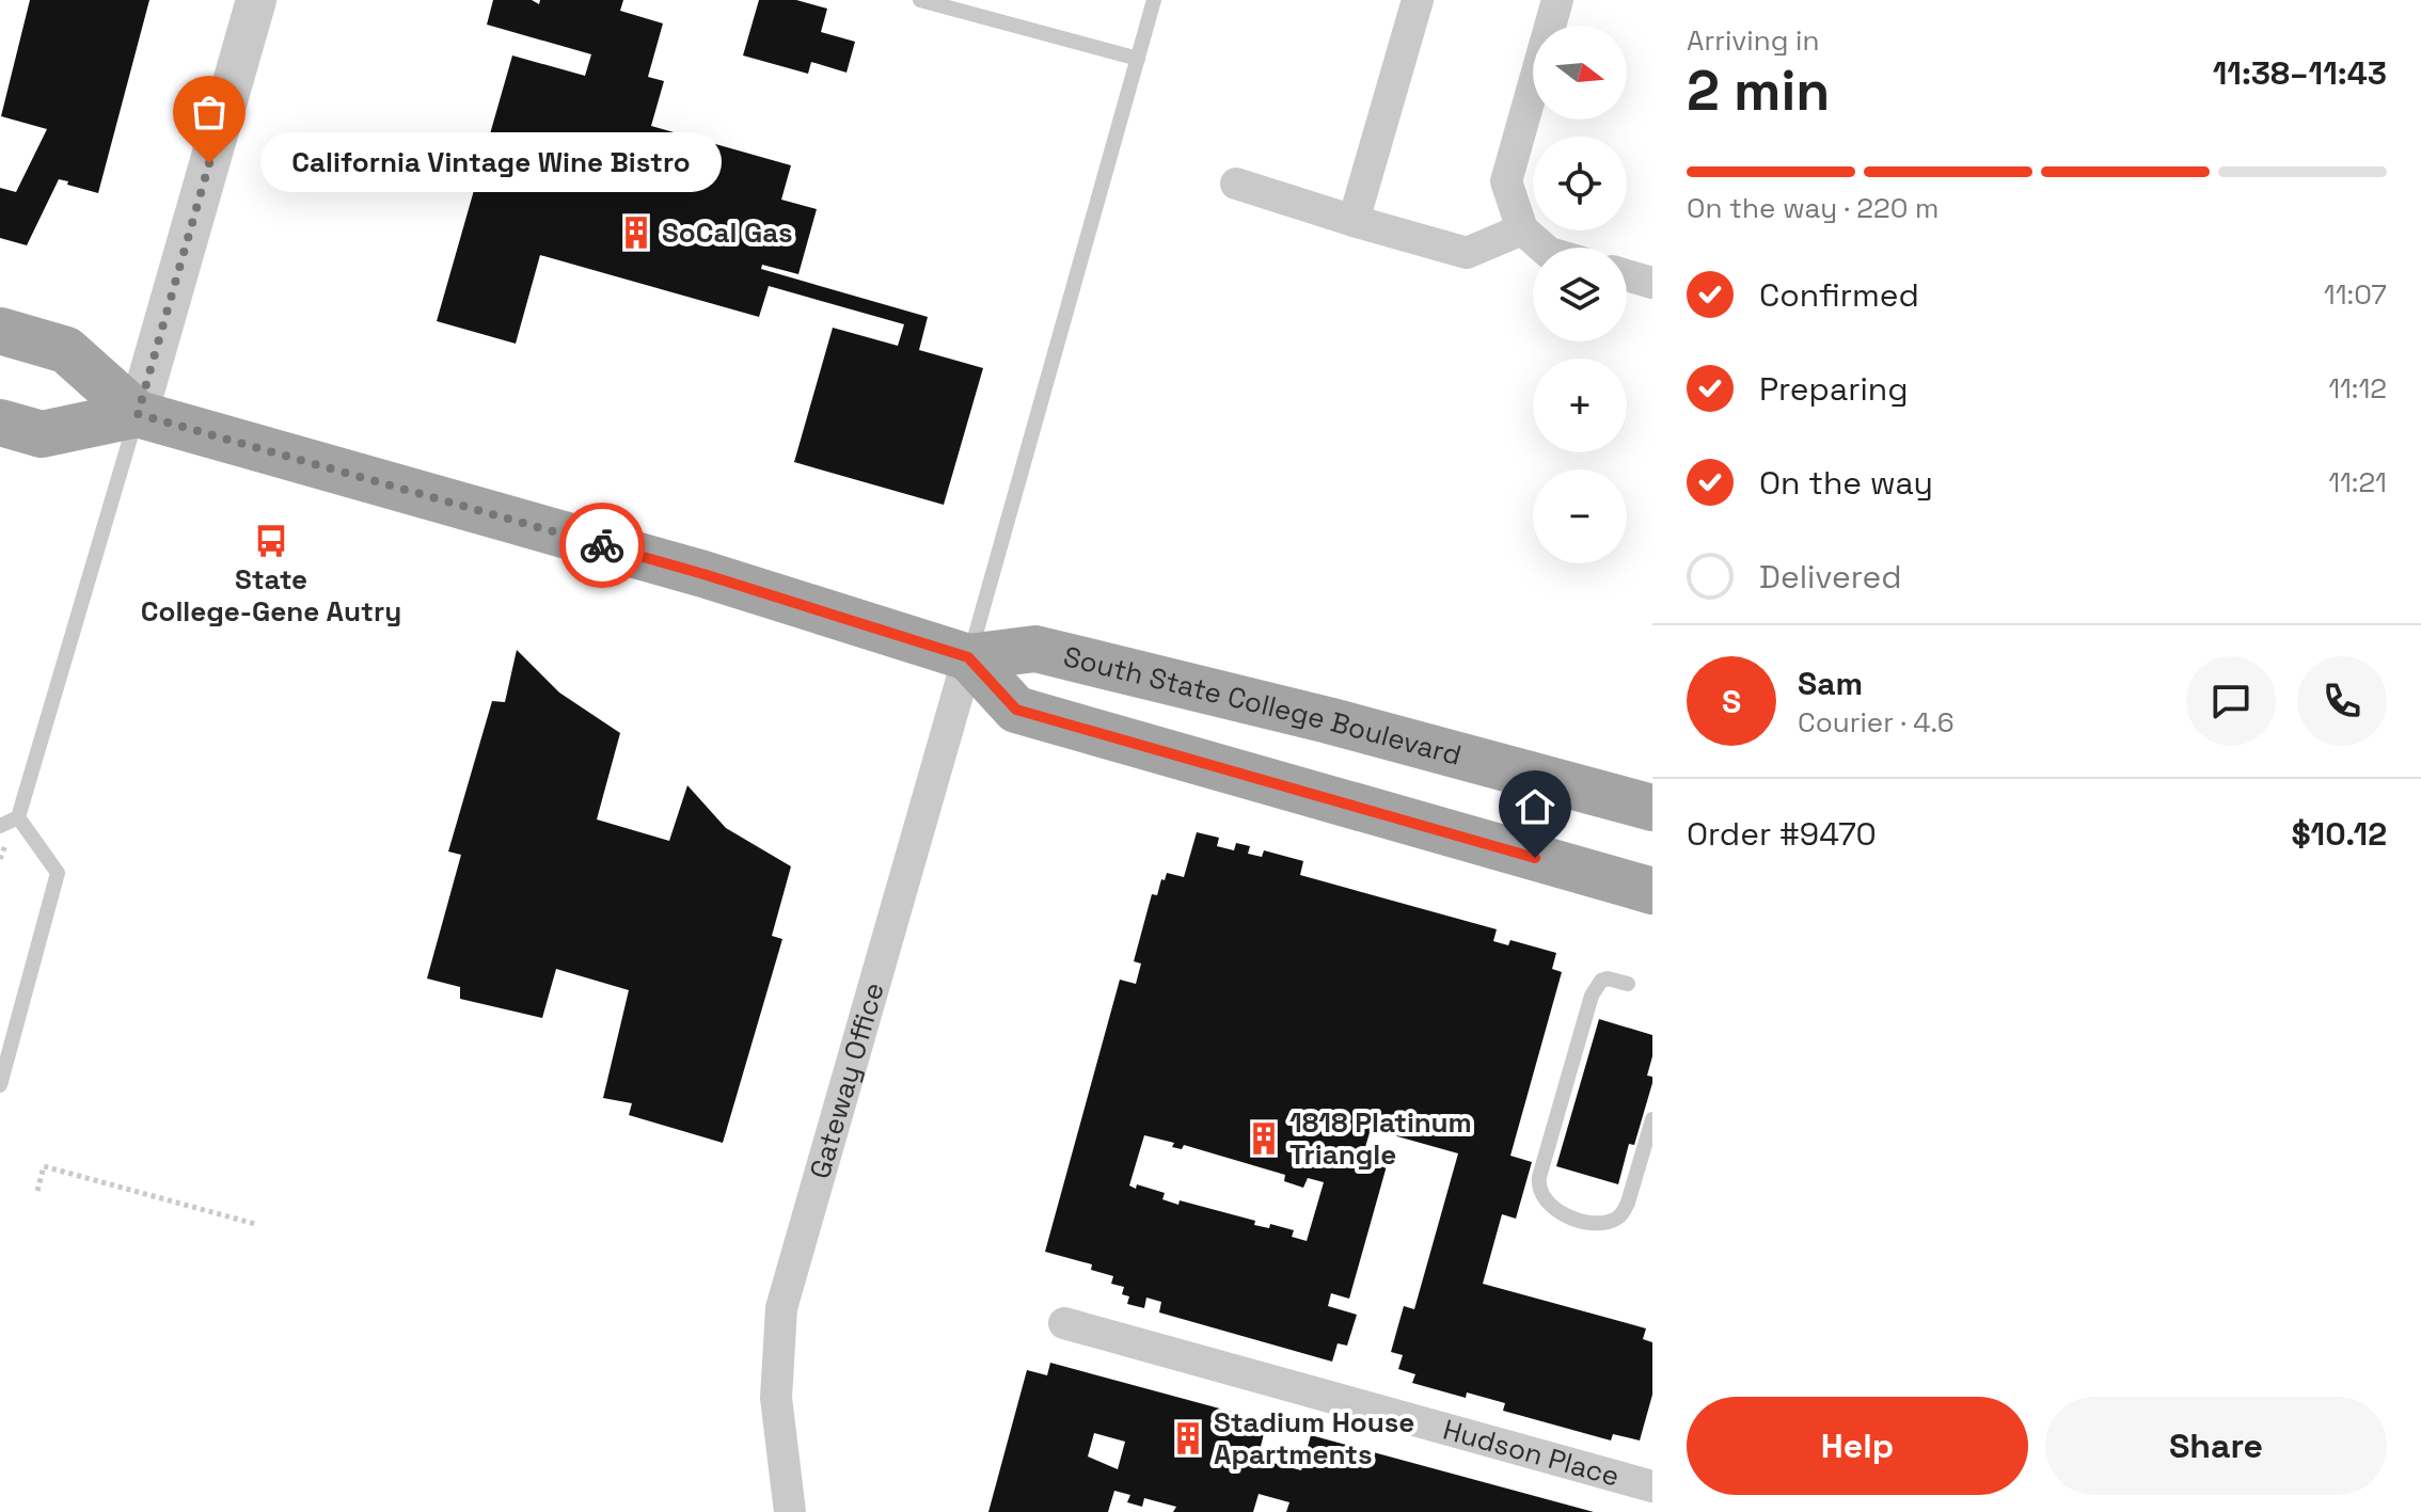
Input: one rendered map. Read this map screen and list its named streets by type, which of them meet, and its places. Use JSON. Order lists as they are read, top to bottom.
{
  "streets": {
    "main road": ["South State College Boulevard"],
    "street": ["Gateway Office", "Hudson Place"]
  },
  "crossings": [
    ["South State College Boulevard", "Gateway Office"]
  ],
  "places": {
    "other": ["California Vintage Wine Bistro"],
    "building": ["SoCal Gas", "1818 Platinum Triangle", "Stadium House Apartments"],
    "bus stop": ["State College-Gene Autry"]
  },
  "north": "right",
  "page": {
    "heading": ["2 min", "Arriving in", "11:38–11:43"],
    "panel": [
      "Sam",
      "Courier · 4.6",
      "Order #9470",
      "$10.12"
    ],
    "map_buttons": ["+", "−"],
    "bubble": "California Vintage Wine Bistro",
    "bar": "On the way · 220 m",
    "list": [
      ["Confirmed", "11:07"],
      ["Preparing", "11:12"],
      ["On the way", "11:21"],
      "Delivered"
    ],
    "round": "S",
    "buttons": ["Help", "Share"]
  }
}
